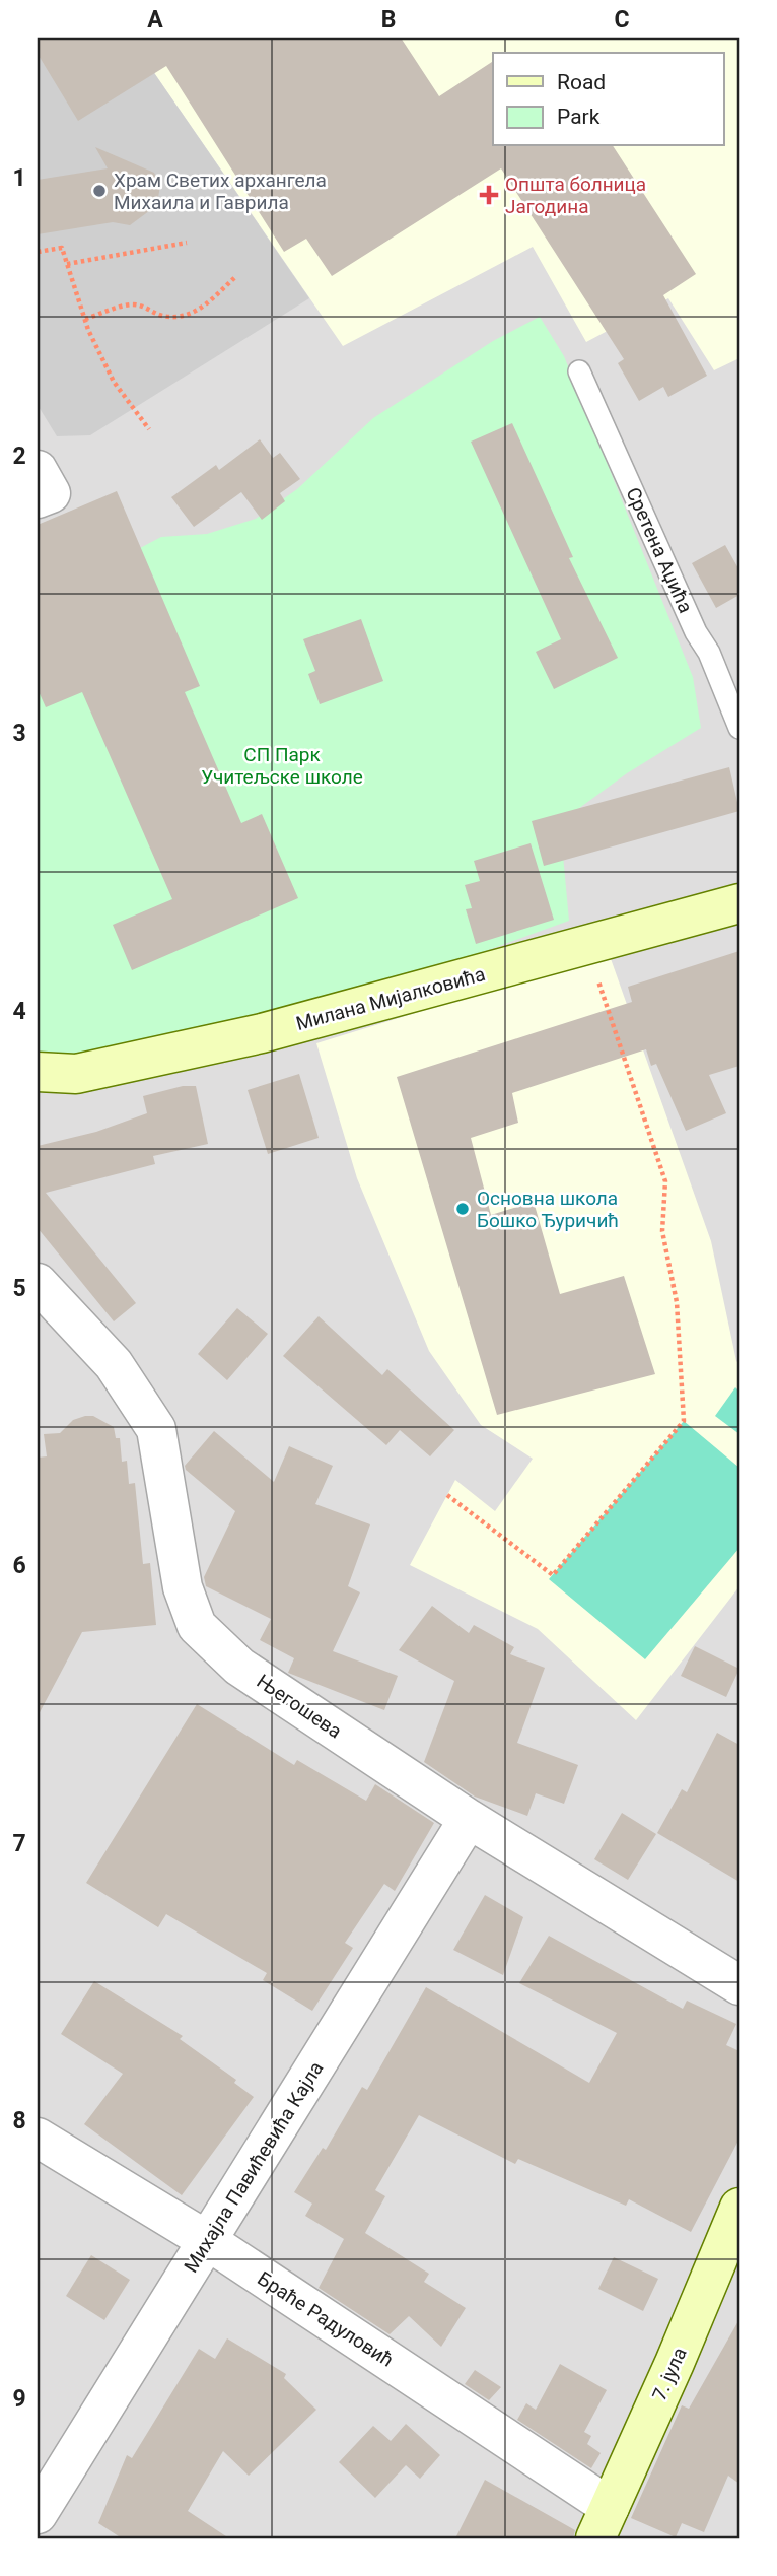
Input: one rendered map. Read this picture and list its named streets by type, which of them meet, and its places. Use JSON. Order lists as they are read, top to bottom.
{
  "streets": {
    "street": [
      "Милана Мијалковића",
      "Његошева",
      "Михајла Павићевића Кајла",
      "Браће Радуловић",
      "7. јула"
    ],
    "lane": ["Сретена Аџића"]
  },
  "crossings": [
    ["Његошева", "Михајла Павићевића Кајла"],
    ["Михајла Павићевића Кајла", "Браће Радуловић"],
    ["Браће Радуловић", "7. јула"]
  ],
  "parks": ["СП Парк Учитељске школе"],
  "places": {
    "other": ["Храм Светих архангела Михаила и Гаврила", "Основна школа Бошко Ђуричић"],
    "health": ["Општа болница Јагодина"]
  },
  "legend": ["Road", "Park"],
  "grid": {
    "columns": ["A", "B", "C"],
    "rows": [
      "1",
      "2",
      "3",
      "4",
      "5",
      "6",
      "7",
      "8",
      "9"
    ]
  }
}
